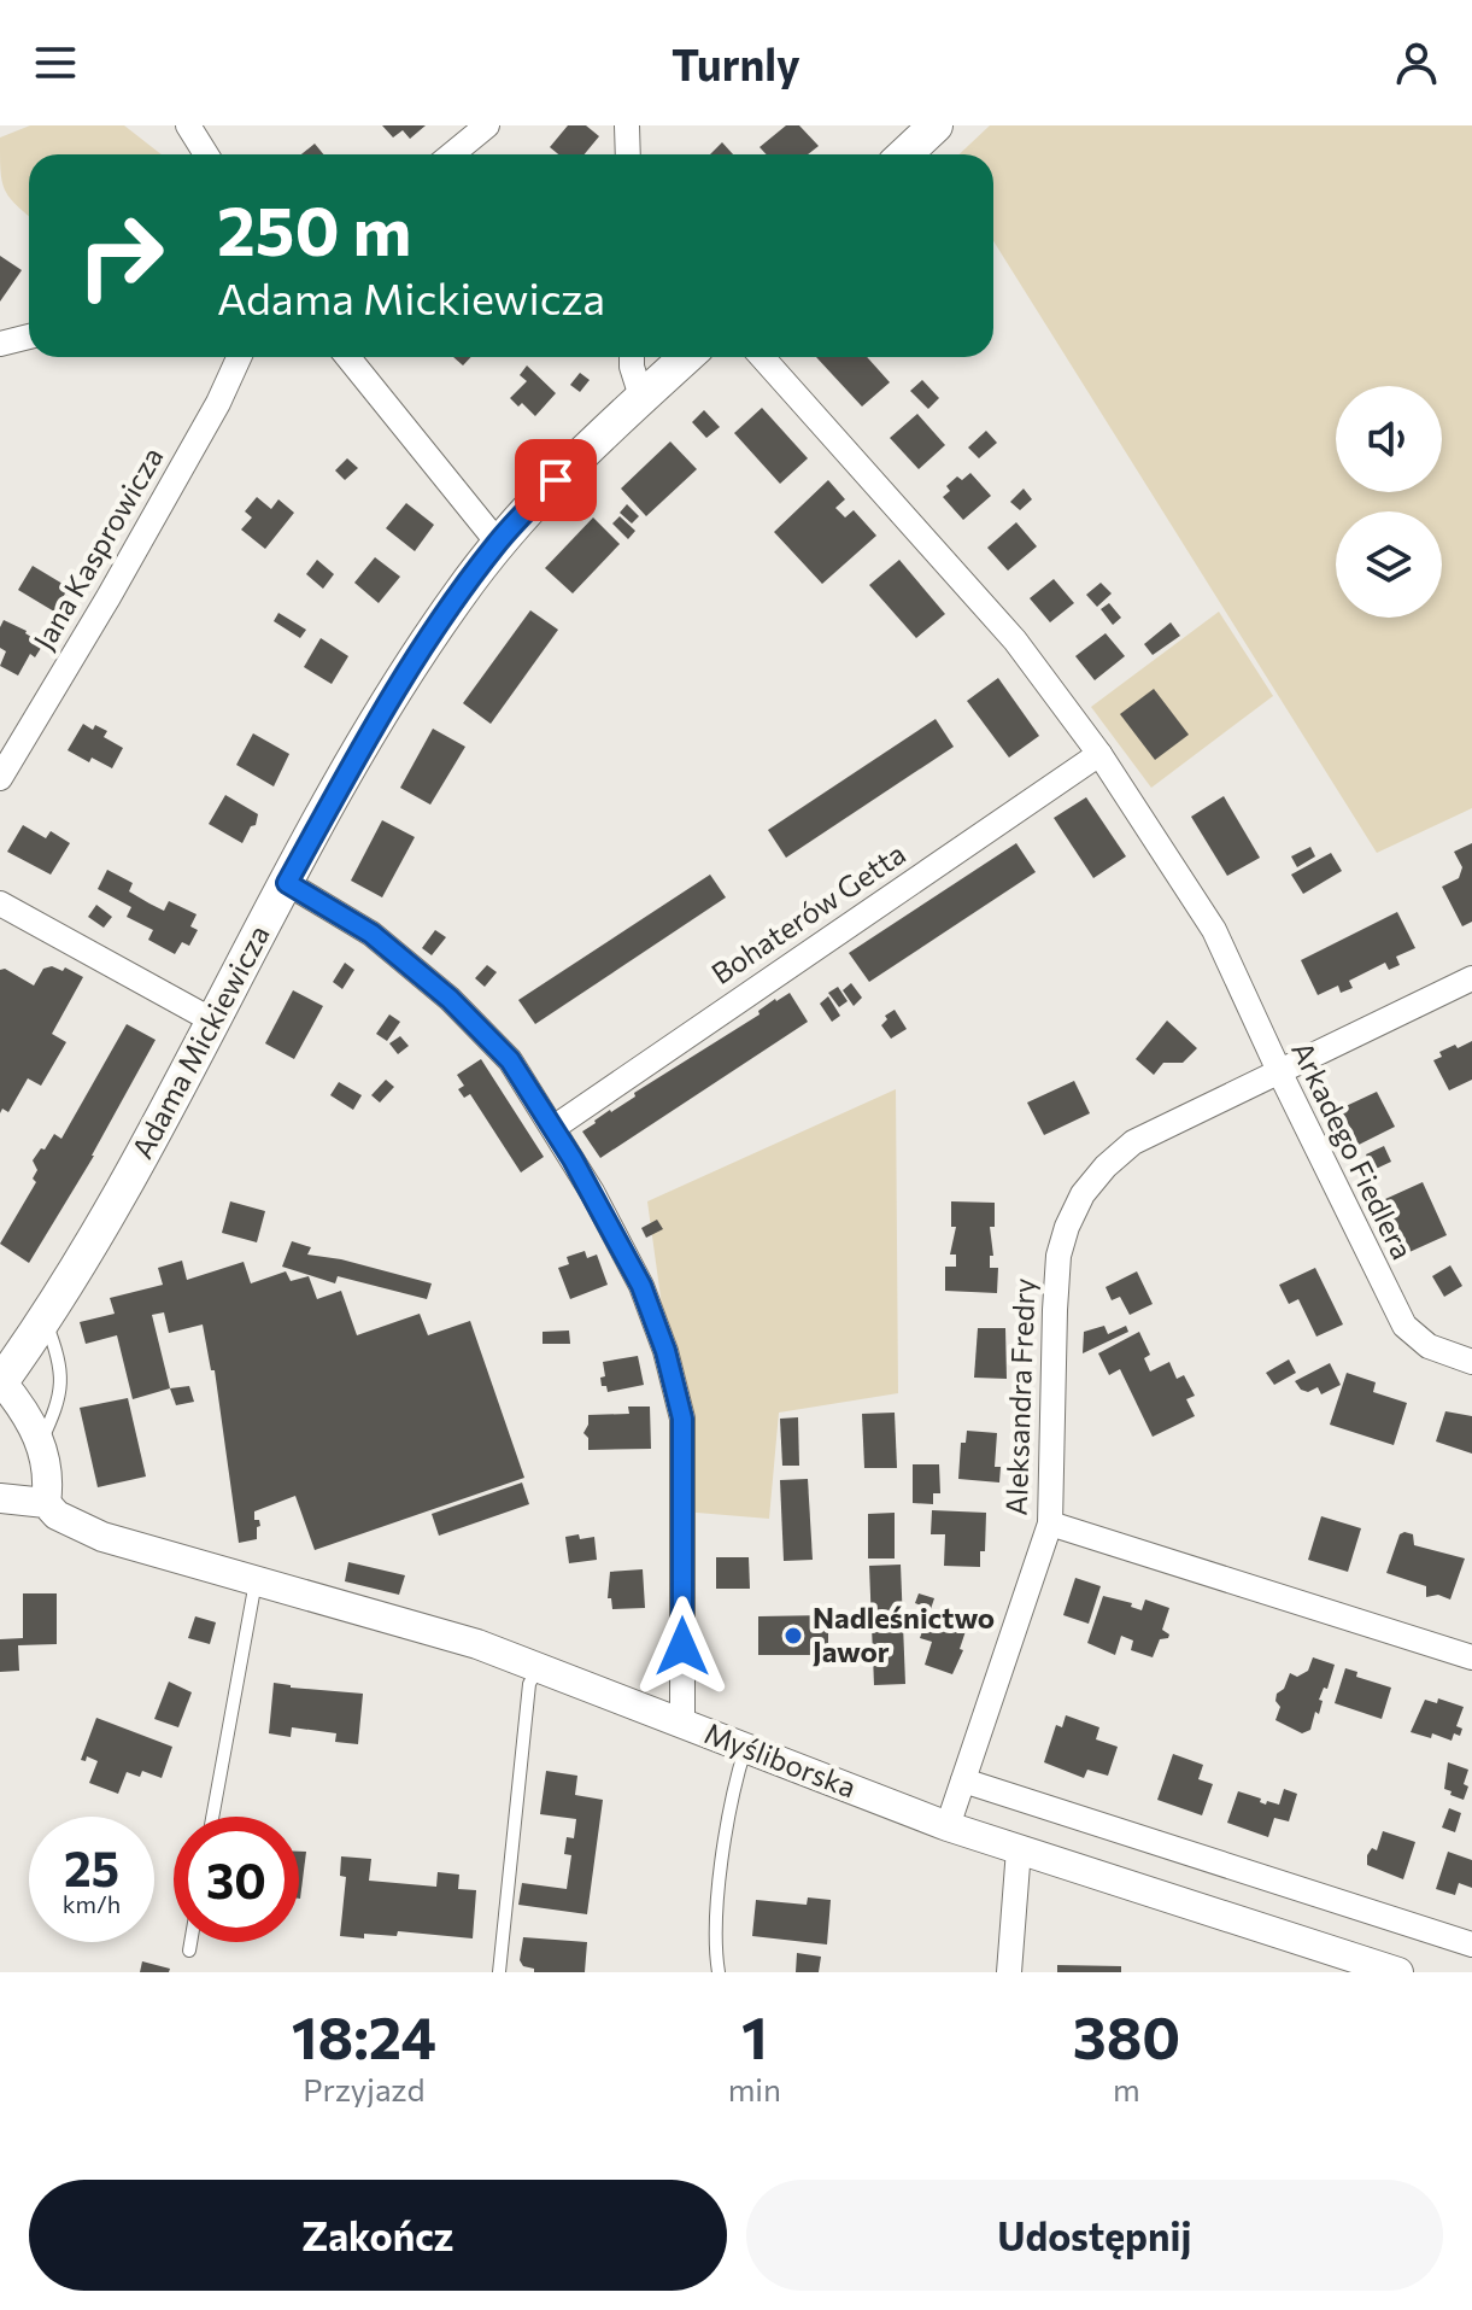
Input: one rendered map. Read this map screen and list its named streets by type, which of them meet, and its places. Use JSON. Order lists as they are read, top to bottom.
{
  "streets": {
    "main road": ["Adama Mickiewicza"],
    "street": [
      "Jana Kasprowicza",
      "Bohaterów Getta",
      "Arkadego Fiedlera",
      "Aleksandra Fredry",
      "Myśliborska"
    ]
  },
  "crossings": [
    ["Bohaterów Getta", "Arkadego Fiedlera"],
    ["Arkadego Fiedlera", "Aleksandra Fredry"],
    ["Aleksandra Fredry", "Myśliborska"]
  ],
  "places": ["Nadleśnictwo Jawor"],
  "page": {
    "header": "Turnly",
    "turn": ["250 m", "Adama Mickiewicza"],
    "speed": "25 km/h",
    "limit": "30",
    "eta": [
      "18:24",
      "Przyjazd",
      "1",
      "min",
      "380",
      "m"
    ],
    "buttons": ["Zakończ", "Udostępnij"]
  }
}
